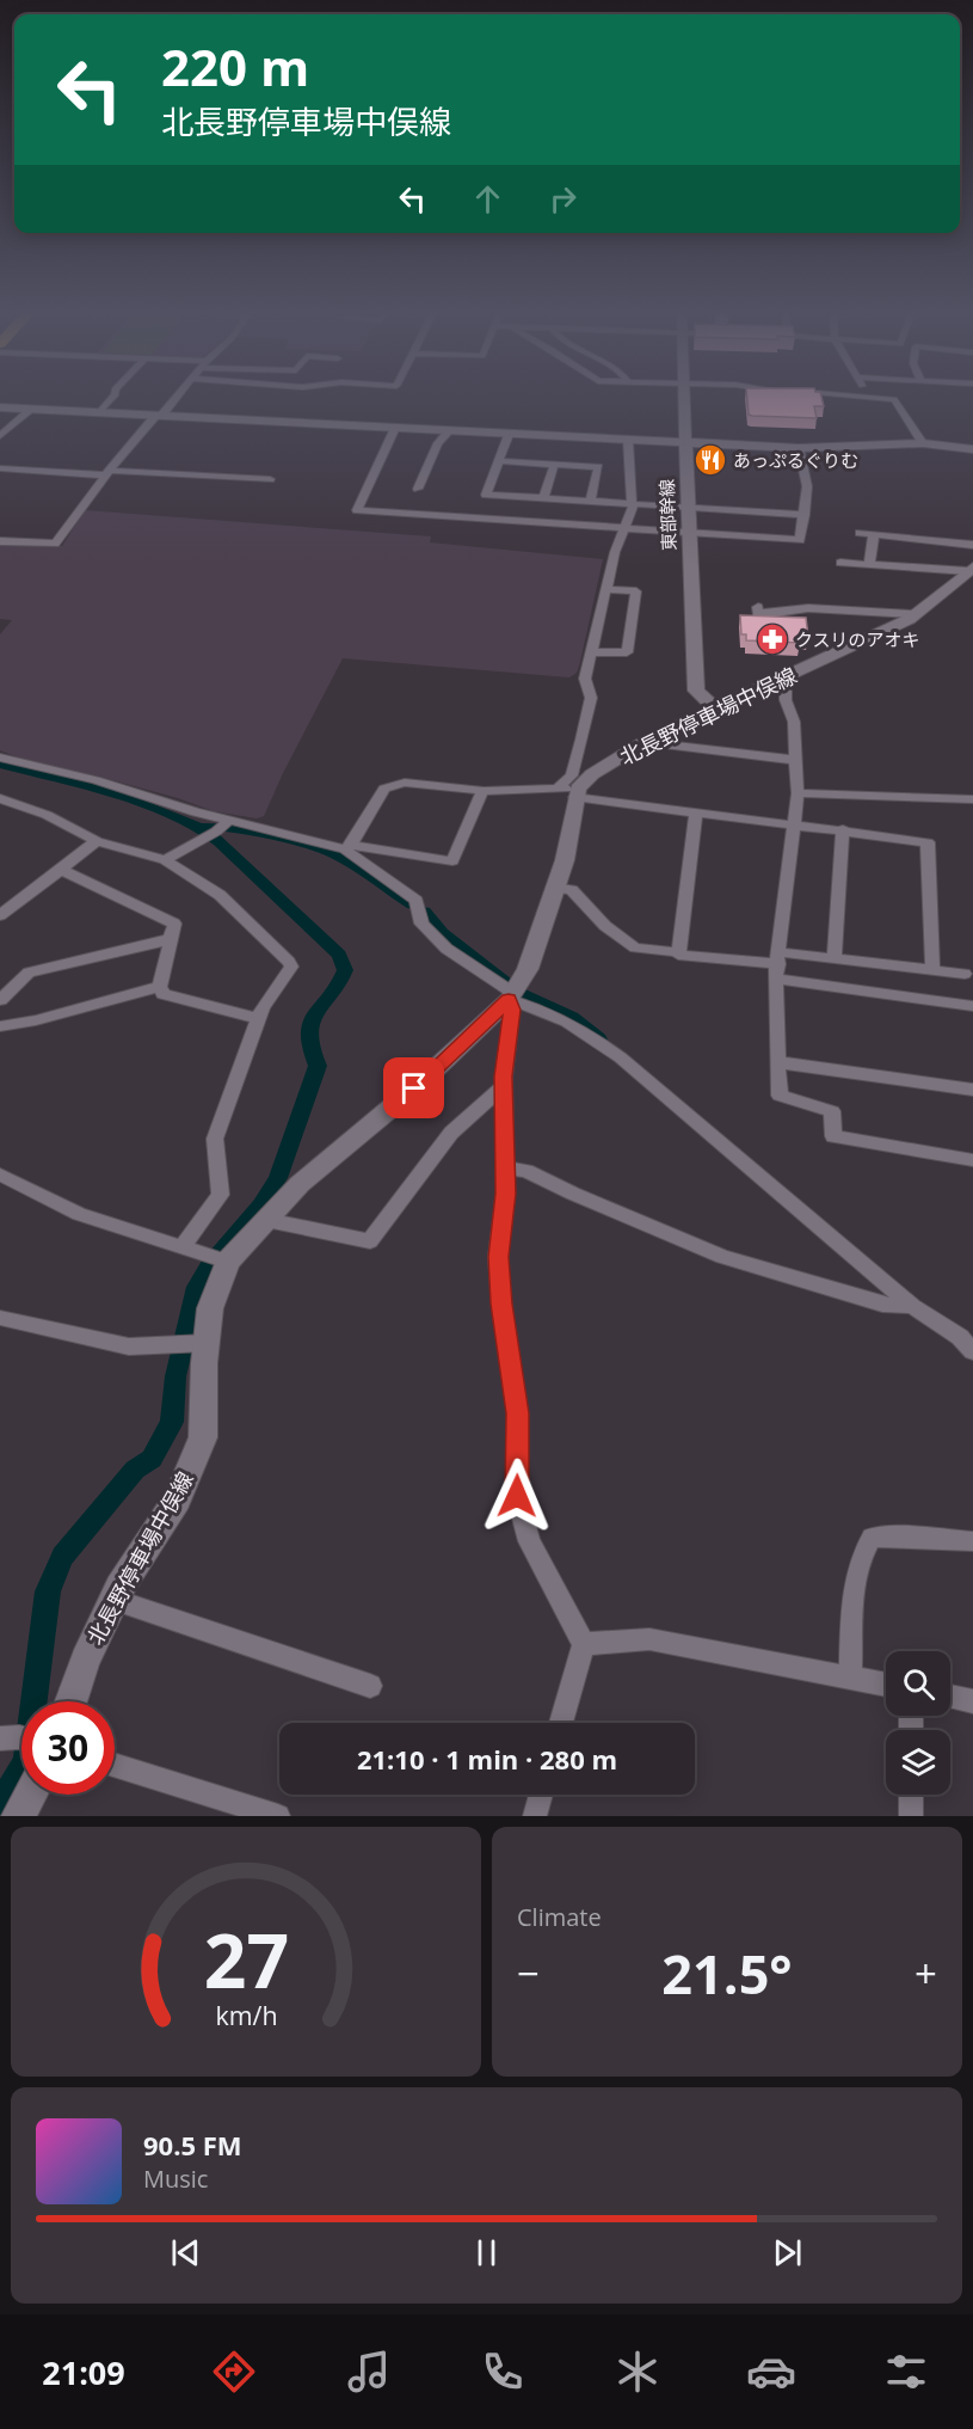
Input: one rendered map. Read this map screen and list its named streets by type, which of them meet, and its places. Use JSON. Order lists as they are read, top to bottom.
{
  "streets": {
    "main road": ["東部幹線", "北長野停車場中俣線"]
  },
  "crossings": [
    ["東部幹線", "北長野停車場中俣線"]
  ],
  "places": {
    "restaurant": ["あっぷるぐりむ"],
    "pharmacy": ["クスリのアオキ"]
  },
  "page": {
    "turn": ["220 m", "北長野停車場中俣線"],
    "limit": "30",
    "trip": "21:10 · 1 min · 280 m",
    "tile": "Climate",
    "heat": ["−", "21.5°", "+"],
    "song": ["90.5 FM", "Music"],
    "tabs": "21:09",
    "gauge": ["27", "km/h"]
  }
}
